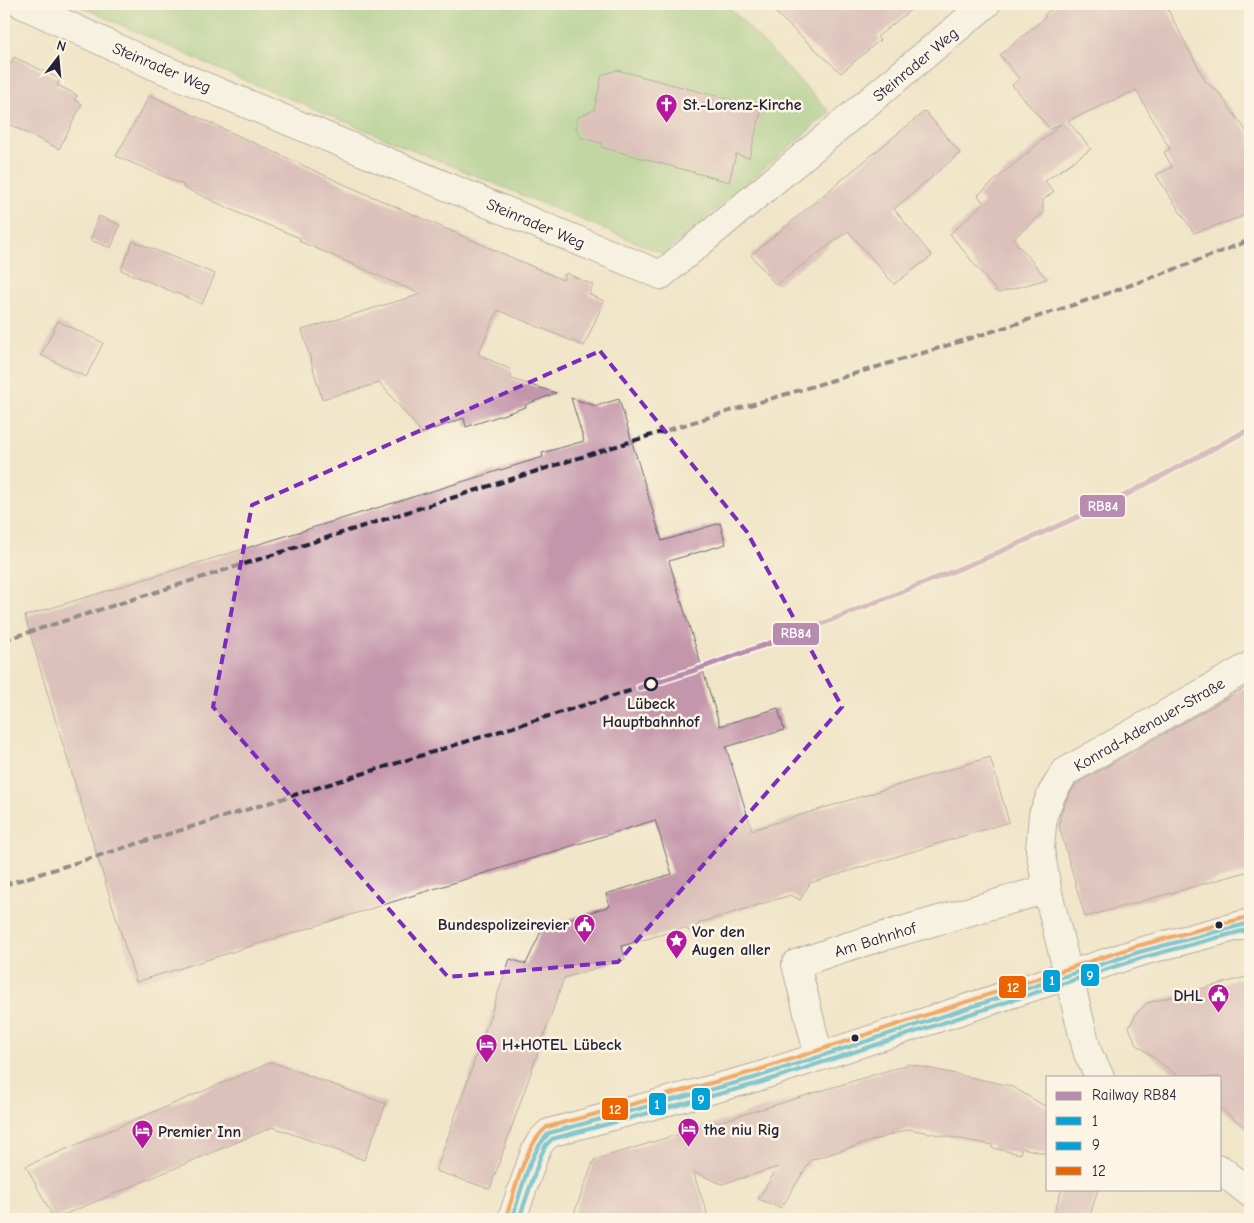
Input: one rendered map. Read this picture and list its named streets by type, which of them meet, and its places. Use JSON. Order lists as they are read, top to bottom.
{
  "streets": {
    "street": ["Steinrader Weg", "Konrad-Adenauer-Straße", "Am Bahnhof"]
  },
  "crossings": [
    ["Konrad-Adenauer-Straße", "Am Bahnhof"]
  ],
  "places": {
    "church": ["St.-Lorenz-Kirche"],
    "other": ["Lübeck Hauptbahnhof"],
    "public building": ["Bundespolizeirevier", "DHL"],
    "place": ["Vor den Augen aller"],
    "hotel": ["H+HOTEL Lübeck", "the niu Rig", "Premier Inn"]
  },
  "lines": [
    "rail line RB84",
    "transit line 12",
    "transit line 1",
    "transit line 9"
  ],
  "legend": [
    "Railway RB84",
    "1",
    "9",
    "12"
  ],
  "north": "top"
}
